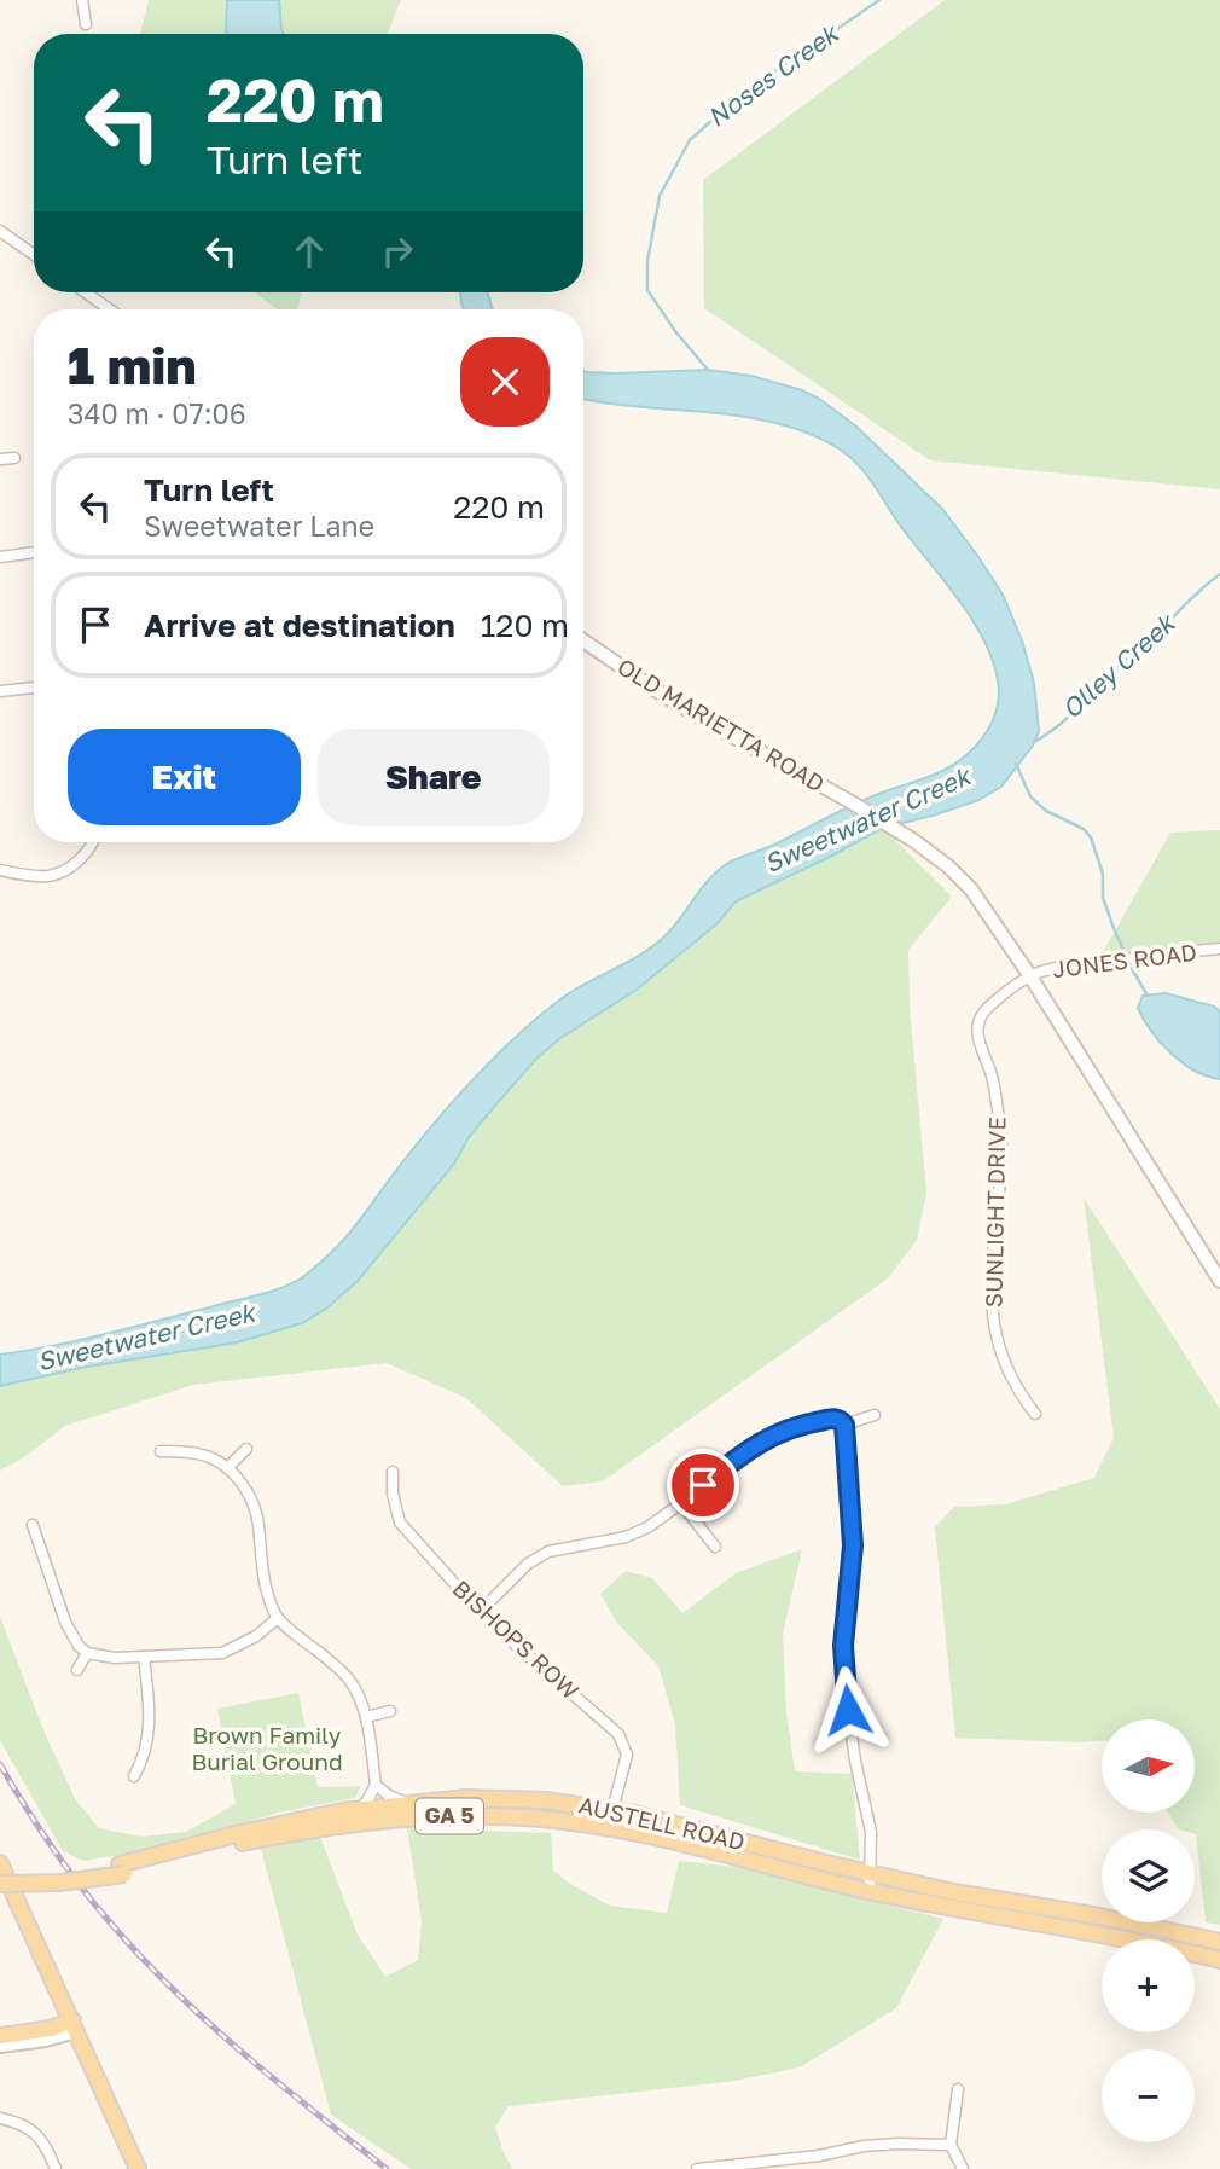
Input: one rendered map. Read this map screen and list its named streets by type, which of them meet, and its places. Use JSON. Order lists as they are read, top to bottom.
{
  "streets": {
    "main road": ["GA 5", "AUSTELL ROAD"],
    "street": [
      "OLD MARIETTA ROAD",
      "JONES ROAD",
      "SUNLIGHT DRIVE",
      "BISHOPS ROW"
    ]
  },
  "crossings": [
    ["OLD MARIETTA ROAD", "JONES ROAD"],
    ["OLD MARIETTA ROAD", "SUNLIGHT DRIVE"],
    ["JONES ROAD", "SUNLIGHT DRIVE"],
    ["BISHOPS ROW", "AUSTELL ROAD"]
  ],
  "water": ["Noses Creek", "Olley Creek", "Sweetwater Creek"],
  "parks": ["Brown Family Burial Ground"],
  "north": "right",
  "page": {
    "turn": ["220 m", "Turn left"],
    "heading": ["1 min", "340 m · 07:06"],
    "list": [
      {
        "name": "Turn left",
        "note": "Sweetwater Lane",
        "value": "220 m"
      },
      {
        "name": "Arrive at destination",
        "value": "120 m"
      }
    ],
    "buttons": ["Exit", "Share"],
    "map_buttons": ["+", "−"]
  }
}
